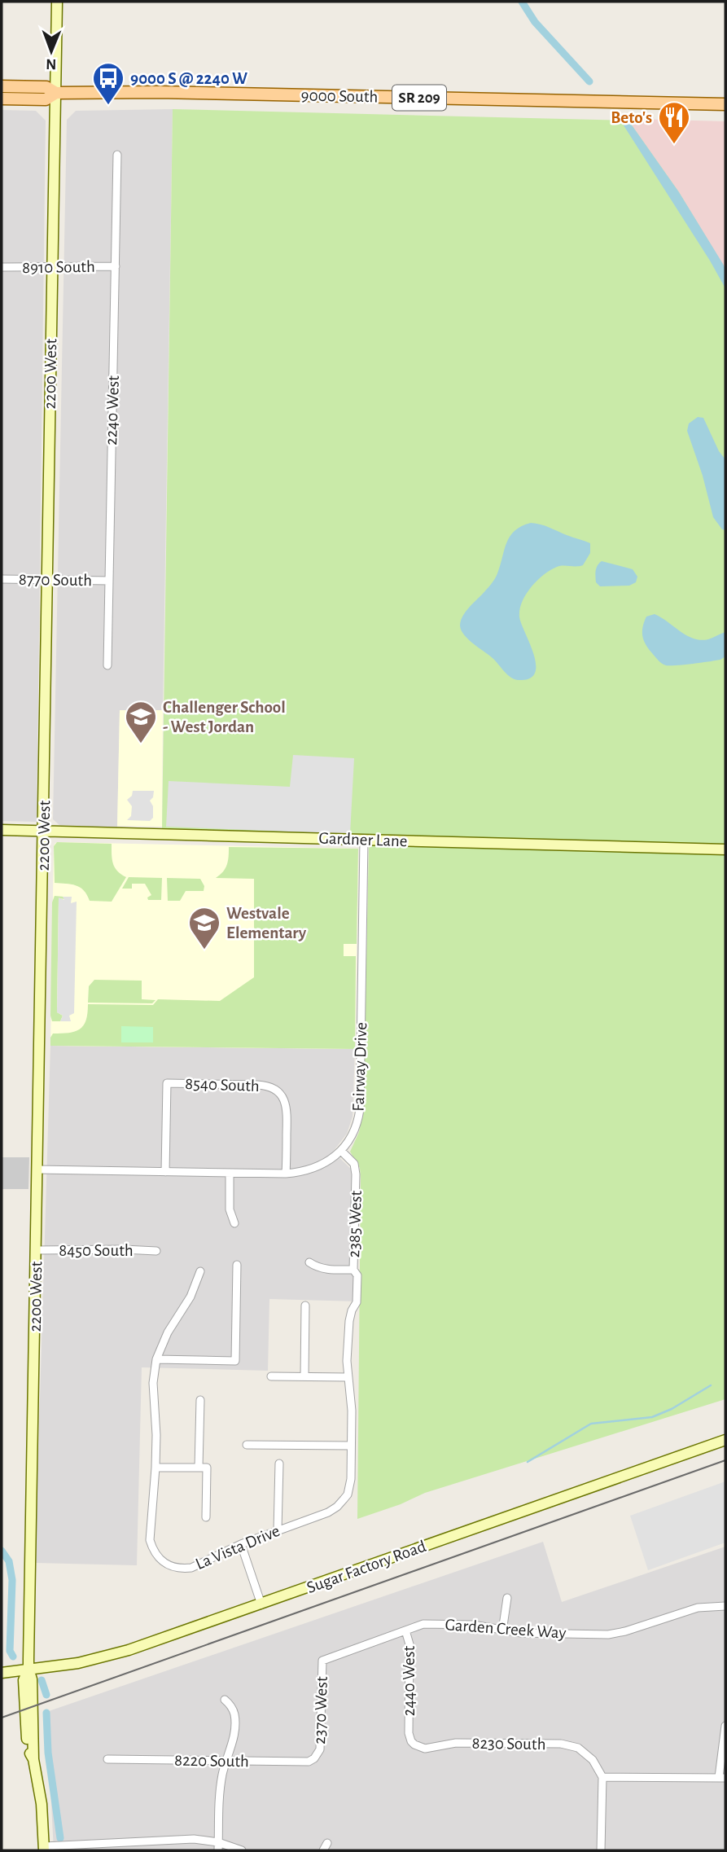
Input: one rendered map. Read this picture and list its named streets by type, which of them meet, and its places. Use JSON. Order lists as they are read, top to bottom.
{
  "streets": {
    "main road": ["9000 South", "SR 209"],
    "street": [
      "8910 South",
      "2200 West",
      "2240 West",
      "8770 South",
      "Gardner Lane",
      "Fairway Drive",
      "8540 South",
      "2385 West",
      "8450 South",
      "La Vista Drive",
      "Sugar Factory Road",
      "Garden Creek Way",
      "2440 West",
      "2370 West",
      "8230 South",
      "8220 South"
    ]
  },
  "crossings": [
    ["9000 South", "2200 West"],
    ["8910 South", "2200 West"],
    ["8910 South", "2240 West"],
    ["2200 West", "8770 South"],
    ["2200 West", "Gardner Lane"],
    ["2200 West", "Fairway Drive"],
    ["2200 West", "8450 South"],
    ["2200 West", "Sugar Factory Road"],
    ["2240 West", "8770 South"],
    ["Gardner Lane", "Fairway Drive"],
    ["Fairway Drive", "8540 South"],
    ["Fairway Drive", "2385 West"],
    ["2385 West", "La Vista Drive"],
    ["Garden Creek Way", "2440 West"],
    ["Garden Creek Way", "2370 West"],
    ["2440 West", "8230 South"],
    ["2370 West", "8220 South"]
  ],
  "places": {
    "bus stop": ["9000 S @ 2240 W"],
    "restaurant": ["Beto's"],
    "school or university": ["Challenger School - West Jordan", "Westvale Elementary"]
  },
  "north": "bottom"
}
